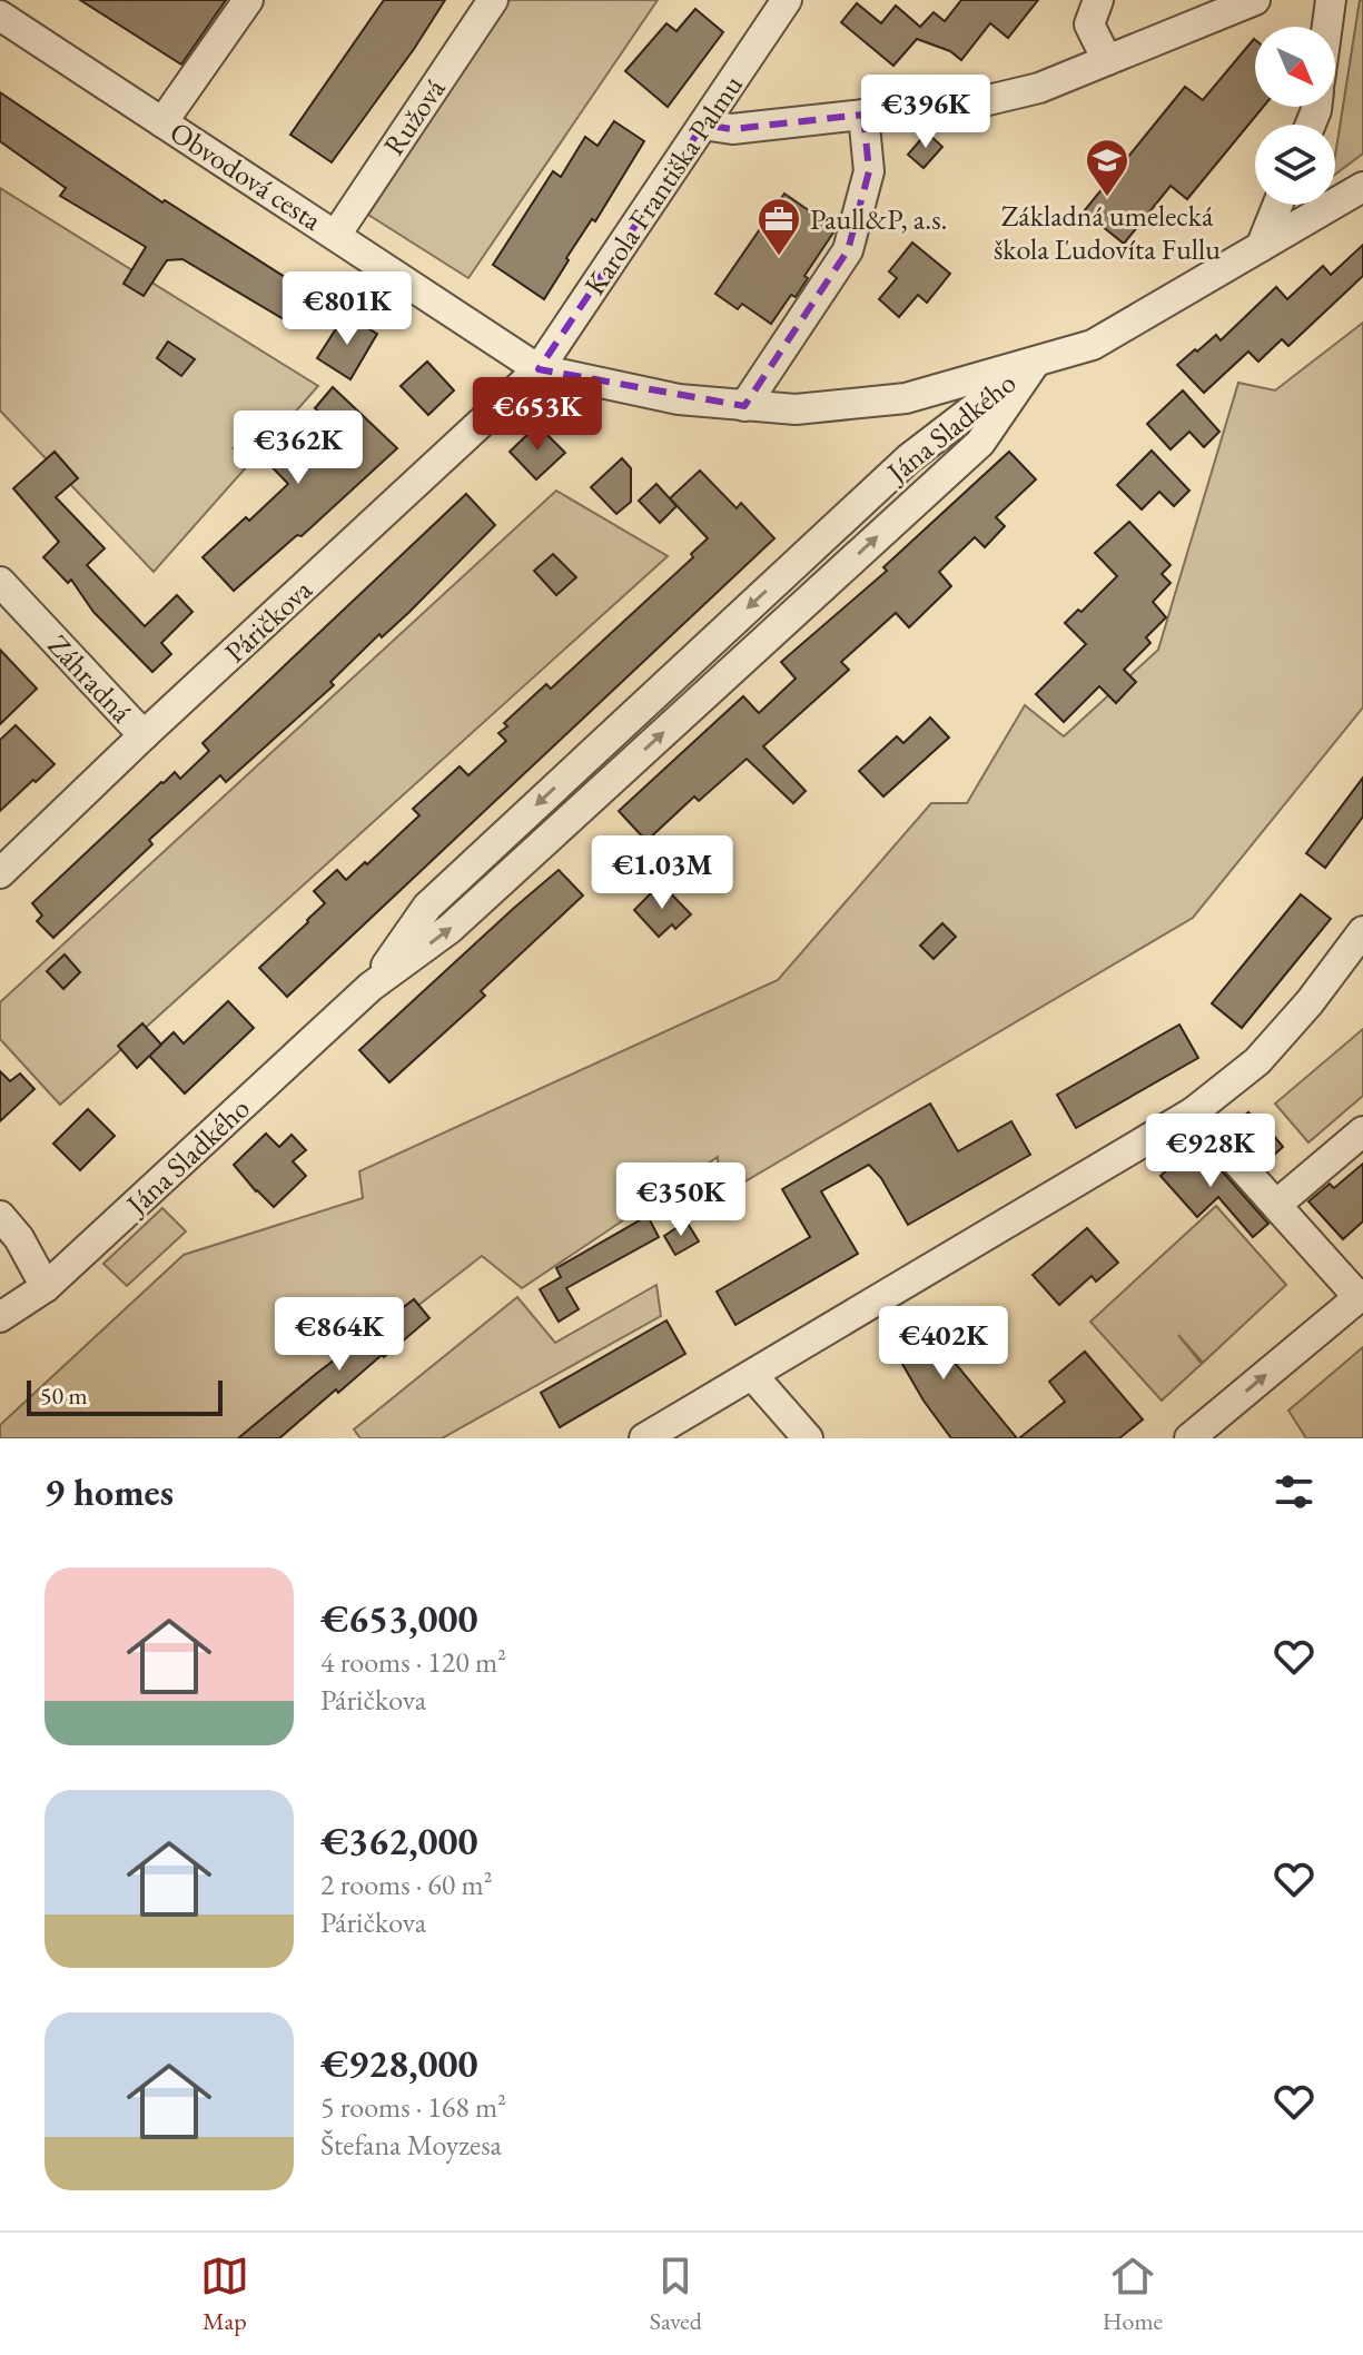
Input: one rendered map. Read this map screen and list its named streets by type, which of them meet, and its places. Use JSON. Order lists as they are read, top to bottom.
{
  "streets": {
    "street": [
      "Ružová",
      "Obvodová cesta",
      "Karola Františka Palmu",
      "Jána Sladkého",
      "Páričkova",
      "Záhradná"
    ]
  },
  "crossings": [
    ["Ružová", "Obvodová cesta"],
    ["Obvodová cesta", "Karola Františka Palmu"],
    ["Obvodová cesta", "Jána Sladkého"],
    ["Obvodová cesta", "Páričkova"],
    ["Karola Františka Palmu", "Páričkova"],
    ["Páričkova", "Záhradná"]
  ],
  "places": {
    "school or university": ["Základná umelecká škola Ľudovíta Fullu"],
    "office": ["Paull&P, a.s."]
  },
  "scale_bar": "50 m",
  "north": "bottom right",
  "page": {
    "price": [
      "€396K",
      "€801K",
      "€653K",
      "€362K",
      "€1.03M",
      "€928K",
      "€350K",
      "€864K",
      "€402K"
    ],
    "scale": "50 m",
    "heading": "9 homes",
    "list": [
      {
        "name": "€653,000",
        "note": "4 rooms · 120 m² · Páričkova"
      },
      {
        "name": "€362,000",
        "note": "2 rooms · 60 m² · Páričkova"
      },
      {
        "name": "€928,000",
        "note": "5 rooms · 168 m² · Štefana Moyzesa"
      }
    ],
    "tabs": ["Map", "Saved", "Home"]
  }
}
